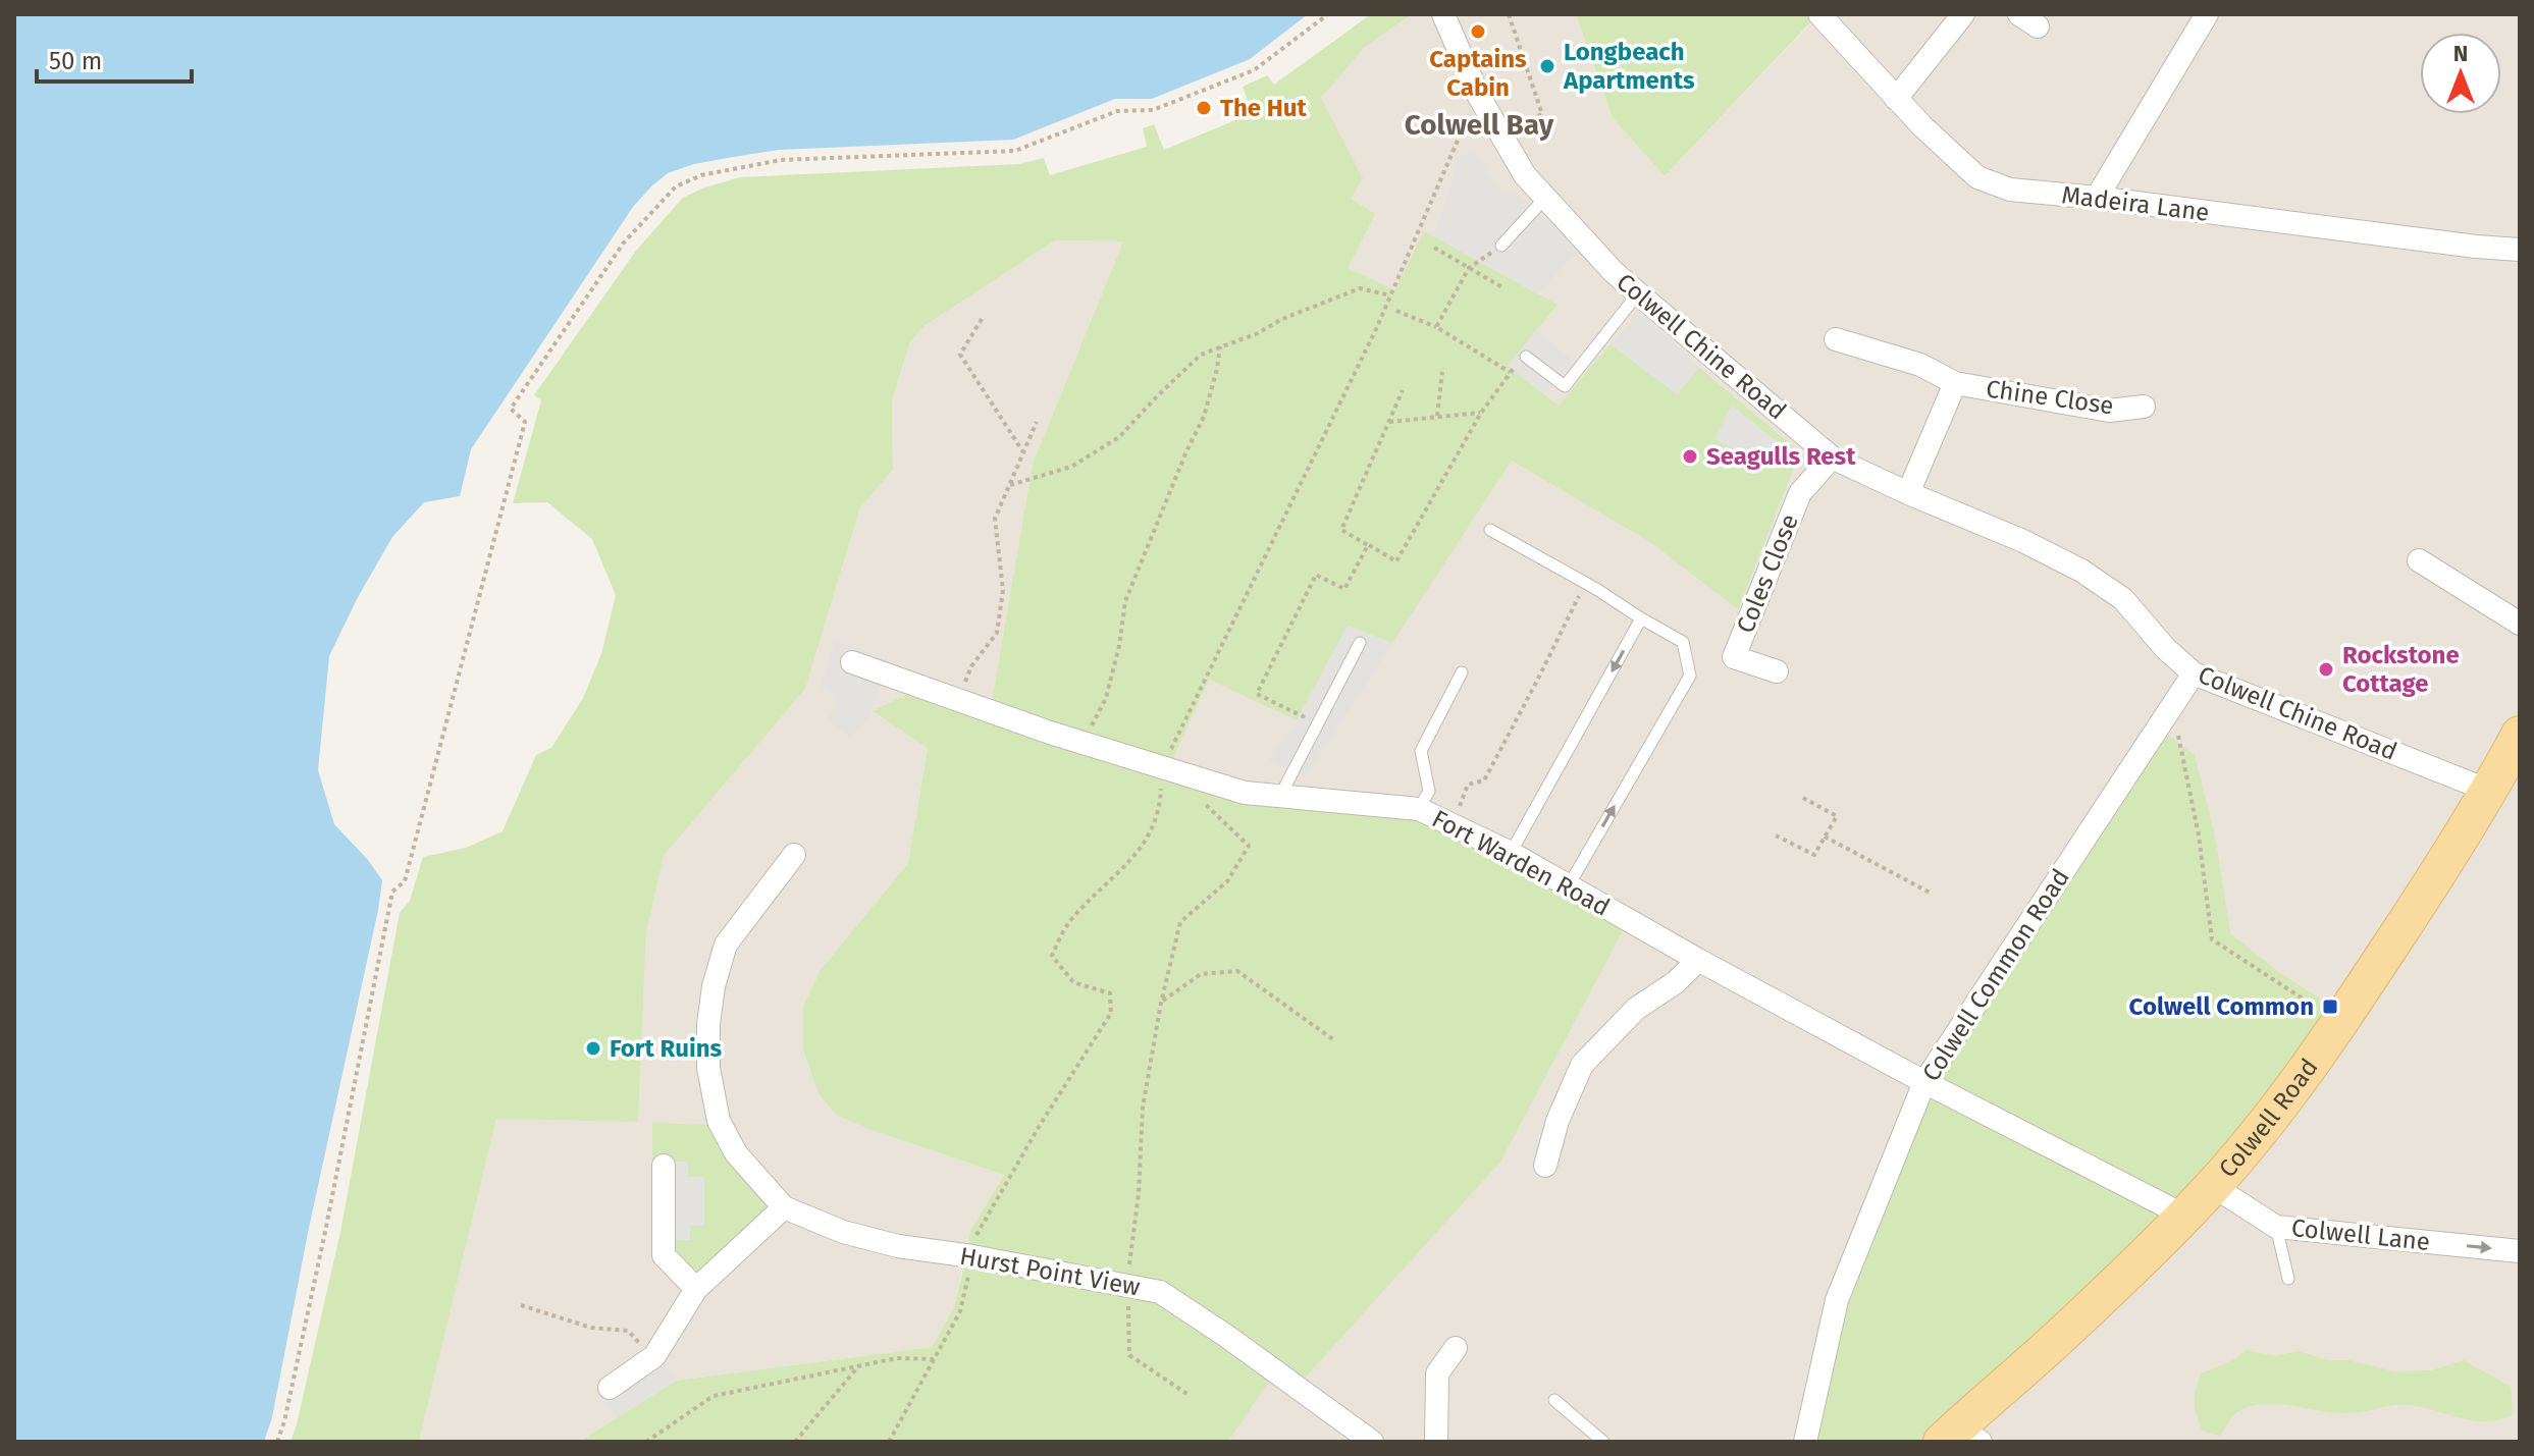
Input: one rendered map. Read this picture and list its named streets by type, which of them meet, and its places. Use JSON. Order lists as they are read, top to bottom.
{
  "streets": {
    "main road": ["Colwell Road"],
    "street": [
      "Madeira Lane",
      "Colwell Chine Road",
      "Chine Close",
      "Coles Close",
      "Fort Warden Road",
      "Colwell Common Road",
      "Colwell Lane",
      "Hurst Point View"
    ]
  },
  "crossings": [
    ["Colwell Chine Road", "Chine Close"],
    ["Colwell Chine Road", "Coles Close"],
    ["Colwell Chine Road", "Colwell Common Road"],
    ["Colwell Chine Road", "Colwell Road"],
    ["Fort Warden Road", "Colwell Common Road"],
    ["Fort Warden Road", "Colwell Road"],
    ["Colwell Road", "Colwell Lane"]
  ],
  "one_way": ["Colwell Lane"],
  "districts": ["Colwell Bay"],
  "places": {
    "other": [
      "Captains Cabin",
      "Longbeach Apartments",
      "The Hut",
      "Seagulls Rest",
      "Rockstone Cottage",
      "Fort Ruins"
    ],
    "transit": ["Colwell Common"]
  },
  "scale_bar": "50 m",
  "north": "top"
}
